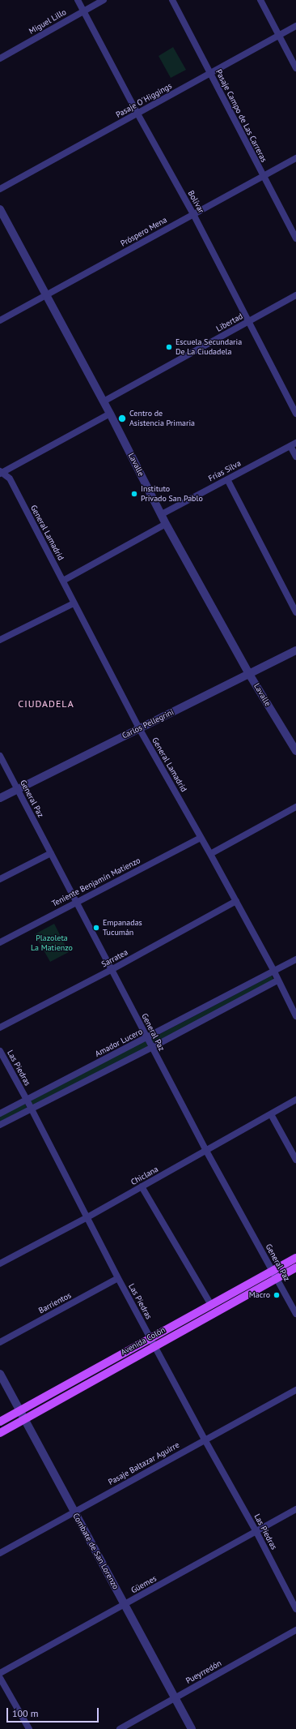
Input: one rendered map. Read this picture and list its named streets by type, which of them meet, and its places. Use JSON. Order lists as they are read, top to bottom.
{
  "streets": {
    "main road": ["Avenida Colón"],
    "street": [
      "Miguel Lillo",
      "Pasaje O´Higgings",
      "Pasaje Campo de Las Carreras",
      "Bolívar",
      "Próspero Mena",
      "Libertad",
      "Lavalle",
      "Frías Silva",
      "General Lamadrid",
      "Carlos Pellegrini",
      "General Paz",
      "Teniente Benjamín Matienzo",
      "Sarratea",
      "Amador Lucero",
      "Las Piedras",
      "Chiclana",
      "Barrientos",
      "Pasaje Baltazar Aguirre",
      "Combate de San Lorenzo",
      "Güemes",
      "Pueyrredón"
    ]
  },
  "crossings": [
    ["Miguel Lillo", "Bolívar"],
    ["Pasaje O´Higgings", "Pasaje Campo de Las Carreras"],
    ["Pasaje O´Higgings", "Bolívar"],
    ["Pasaje Campo de Las Carreras", "Próspero Mena"],
    ["Bolívar", "Próspero Mena"],
    ["Bolívar", "Libertad"],
    ["Próspero Mena", "Lavalle"],
    ["Libertad", "Lavalle"],
    ["Lavalle", "Frías Silva"],
    ["Lavalle", "Carlos Pellegrini"],
    ["General Lamadrid", "Carlos Pellegrini"],
    ["General Lamadrid", "Teniente Benjamín Matienzo"],
    ["General Lamadrid", "Sarratea"],
    ["General Lamadrid", "Amador Lucero"],
    ["Carlos Pellegrini", "General Paz"],
    ["General Paz", "Teniente Benjamín Matienzo"],
    ["General Paz", "Sarratea"],
    ["General Paz", "Amador Lucero"],
    ["General Paz", "Chiclana"],
    ["General Paz", "Avenida Colón"],
    ["Amador Lucero", "Las Piedras"],
    ["Las Piedras", "Chiclana"],
    ["Las Piedras", "Barrientos"],
    ["Las Piedras", "Avenida Colón"],
    ["Las Piedras", "Pasaje Baltazar Aguirre"],
    ["Las Piedras", "Güemes"],
    ["Avenida Colón", "Combate de San Lorenzo"],
    ["Pasaje Baltazar Aguirre", "Combate de San Lorenzo"],
    ["Combate de San Lorenzo", "Güemes"],
    ["Combate de San Lorenzo", "Pueyrredón"]
  ],
  "districts": ["CIUDADELA"],
  "parks": ["Plazoleta La Matienzo"],
  "places": [
    "Escuela Secundaria De La Ciudadela",
    "Centro de Asistencia Primaria",
    "Instituto Privado San Pablo",
    "Empanadas Tucumán",
    "Macro"
  ],
  "scale_bar": "100 m"
}
